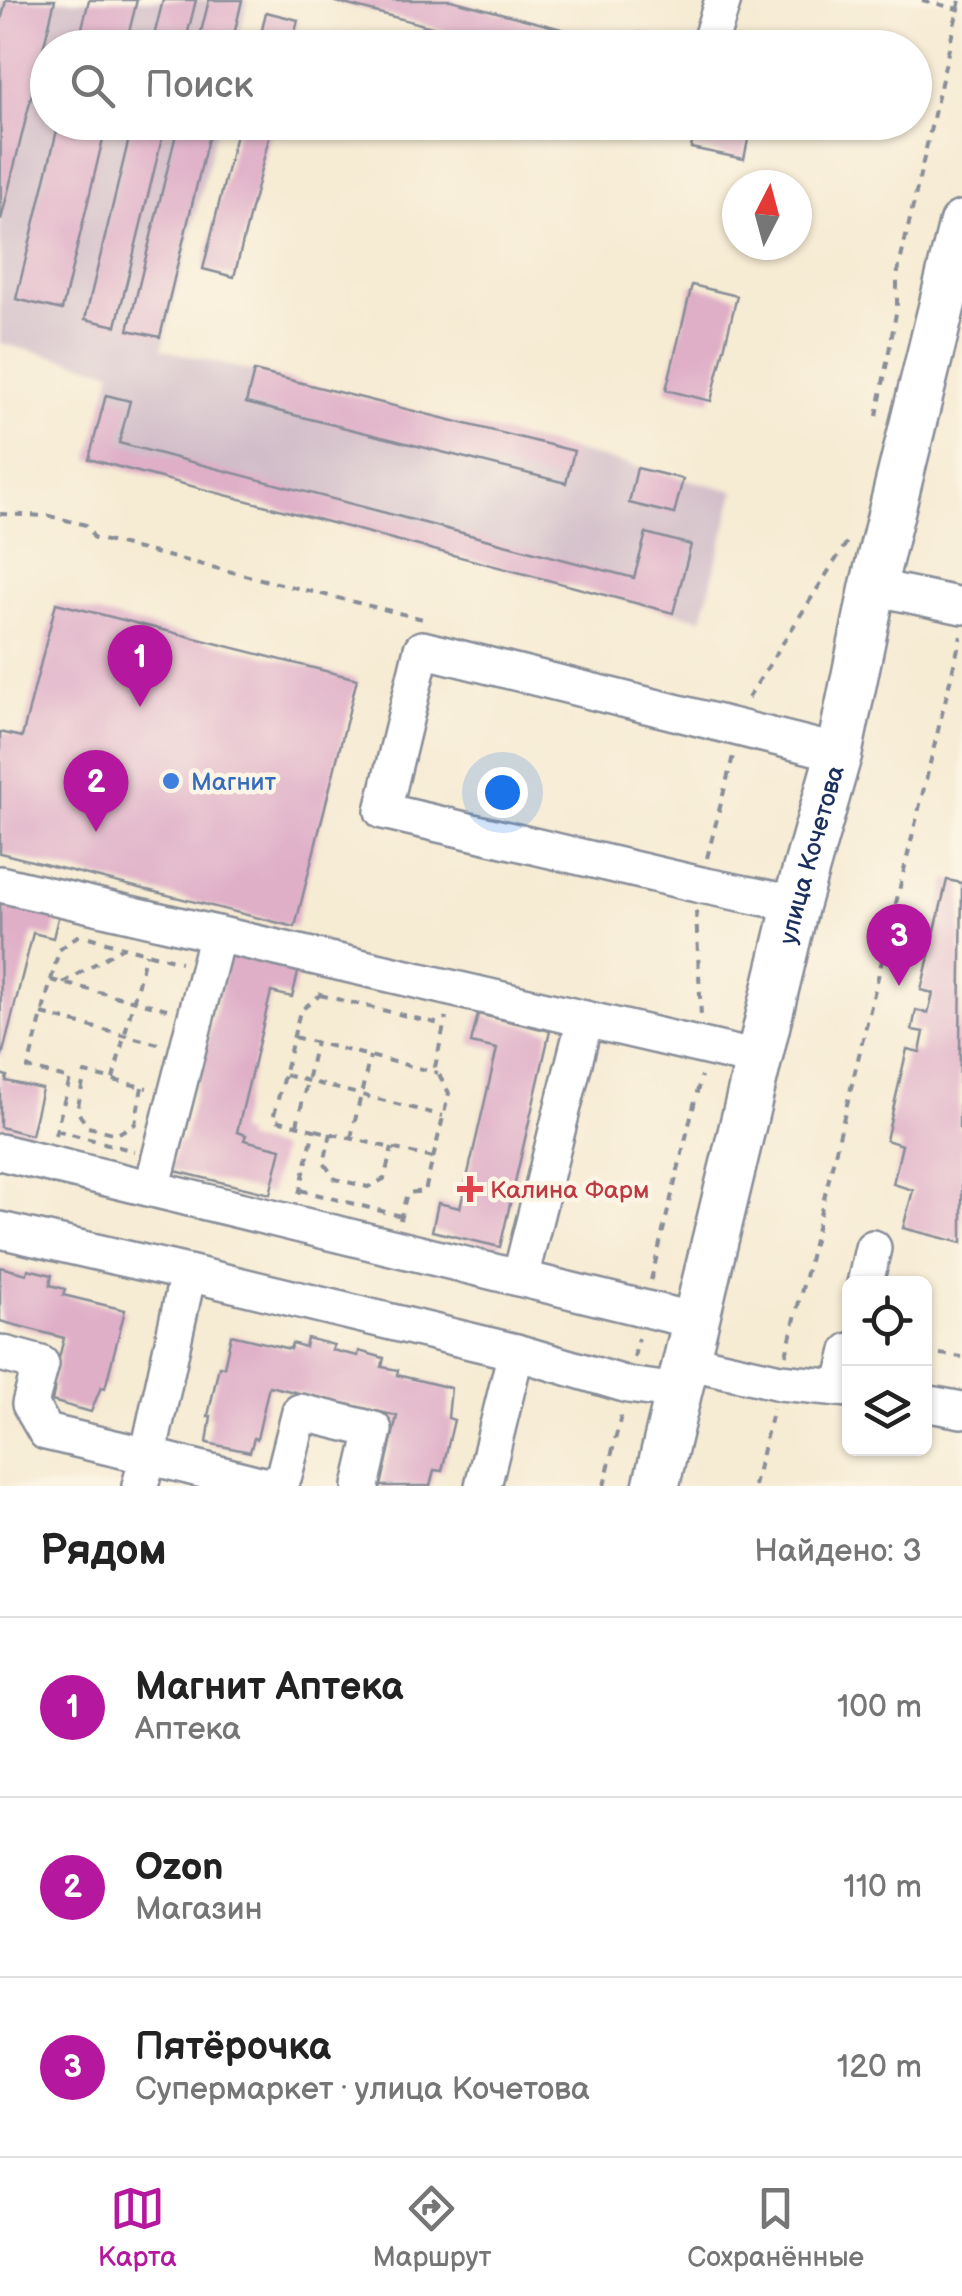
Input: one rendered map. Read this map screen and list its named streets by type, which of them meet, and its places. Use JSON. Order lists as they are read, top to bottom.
{
  "streets": {
    "main road": ["улица Кочетова"]
  },
  "places": {
    "other": ["Магнит"],
    "health": ["Калина Фарм"]
  },
  "north": "top",
  "page": {
    "search": "Поиск",
    "pins": ["1", "2", "3"],
    "heading": ["Рядом", "Найдено: 3"],
    "list": [
      {
        "mark": "1",
        "name": "Магнит Аптека",
        "note": "Аптека",
        "value": "100 m"
      },
      {
        "mark": "2",
        "name": "Ozon",
        "note": "Магазин",
        "value": "110 m"
      },
      {
        "mark": "3",
        "name": "Пятёрочка",
        "note": "Супермаркет · улица Кочетова",
        "value": "120 m"
      }
    ],
    "nav": ["Карта", "Маршрут", "Сохранённые"]
  }
}
